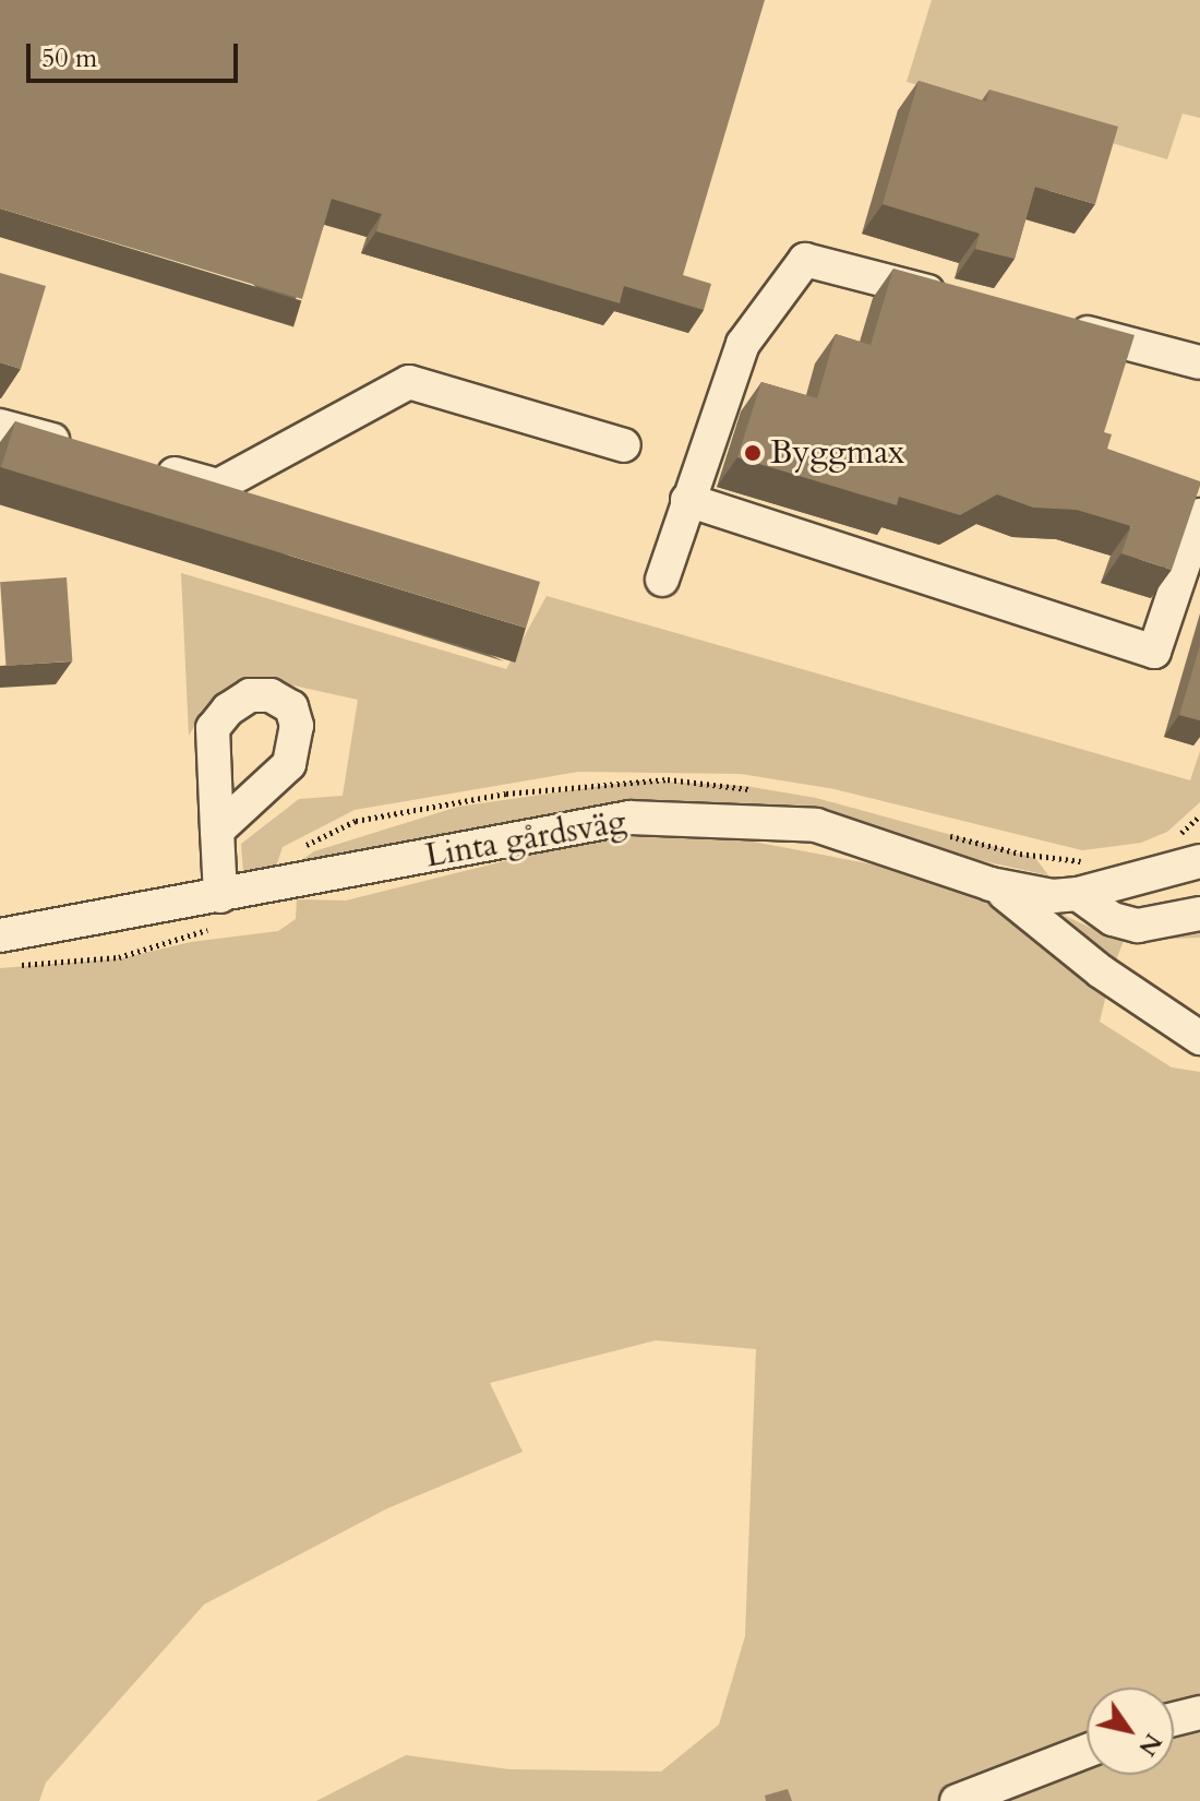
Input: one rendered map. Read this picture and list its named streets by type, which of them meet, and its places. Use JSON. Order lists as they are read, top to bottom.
{
  "streets": {
    "street": ["Linta gårdsväg"]
  },
  "places": ["Byggmax"],
  "scale_bar": "50 m",
  "north": "bottom right"
}
